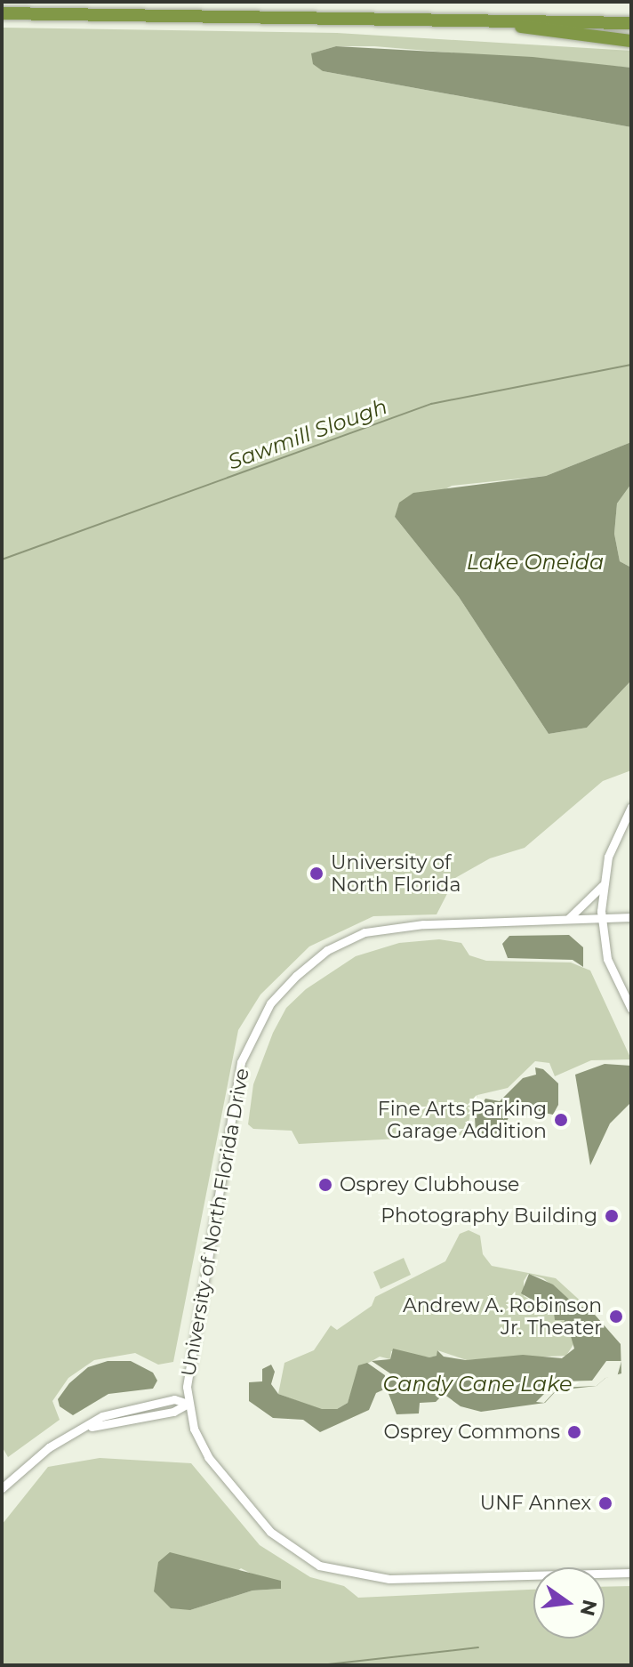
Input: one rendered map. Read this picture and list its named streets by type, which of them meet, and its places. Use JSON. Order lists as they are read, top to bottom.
{
  "streets": {
    "street": ["University of North Florida Drive"]
  },
  "water": ["Sawmill Slough", "Lake Oneida", "Candy Cane Lake"],
  "places": [
    "University of North Florida",
    "Fine Arts Parking Garage Addition",
    "Osprey Clubhouse",
    "Photography Building",
    "Andrew A. Robinson Jr. Theater",
    "Osprey Commons",
    "UNF Annex"
  ],
  "north": "right"
}
